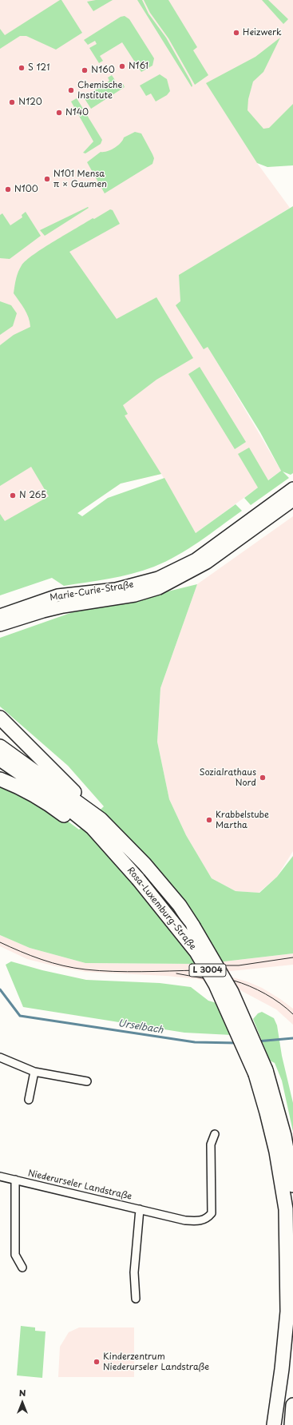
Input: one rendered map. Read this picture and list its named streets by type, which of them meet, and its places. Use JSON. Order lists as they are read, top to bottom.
{
  "streets": {
    "highway": ["Rosa-Luxemburg-Straße", "L 3004"],
    "main road": ["Marie-Curie-Straße"],
    "street": ["Niederurseler Landstraße"]
  },
  "water": ["Urselbach"],
  "places": [
    "Heizwerk",
    "N161",
    "S 121",
    "N160",
    "Chemische Institute",
    "N120",
    "N140",
    "N101 Mensa π × Gaumen",
    "N100",
    "N 265",
    "Sozialrathaus Nord",
    "Krabbelstube Martha",
    "Kinderzentrum Niederurseler Landstraße"
  ],
  "north": "top"
}
